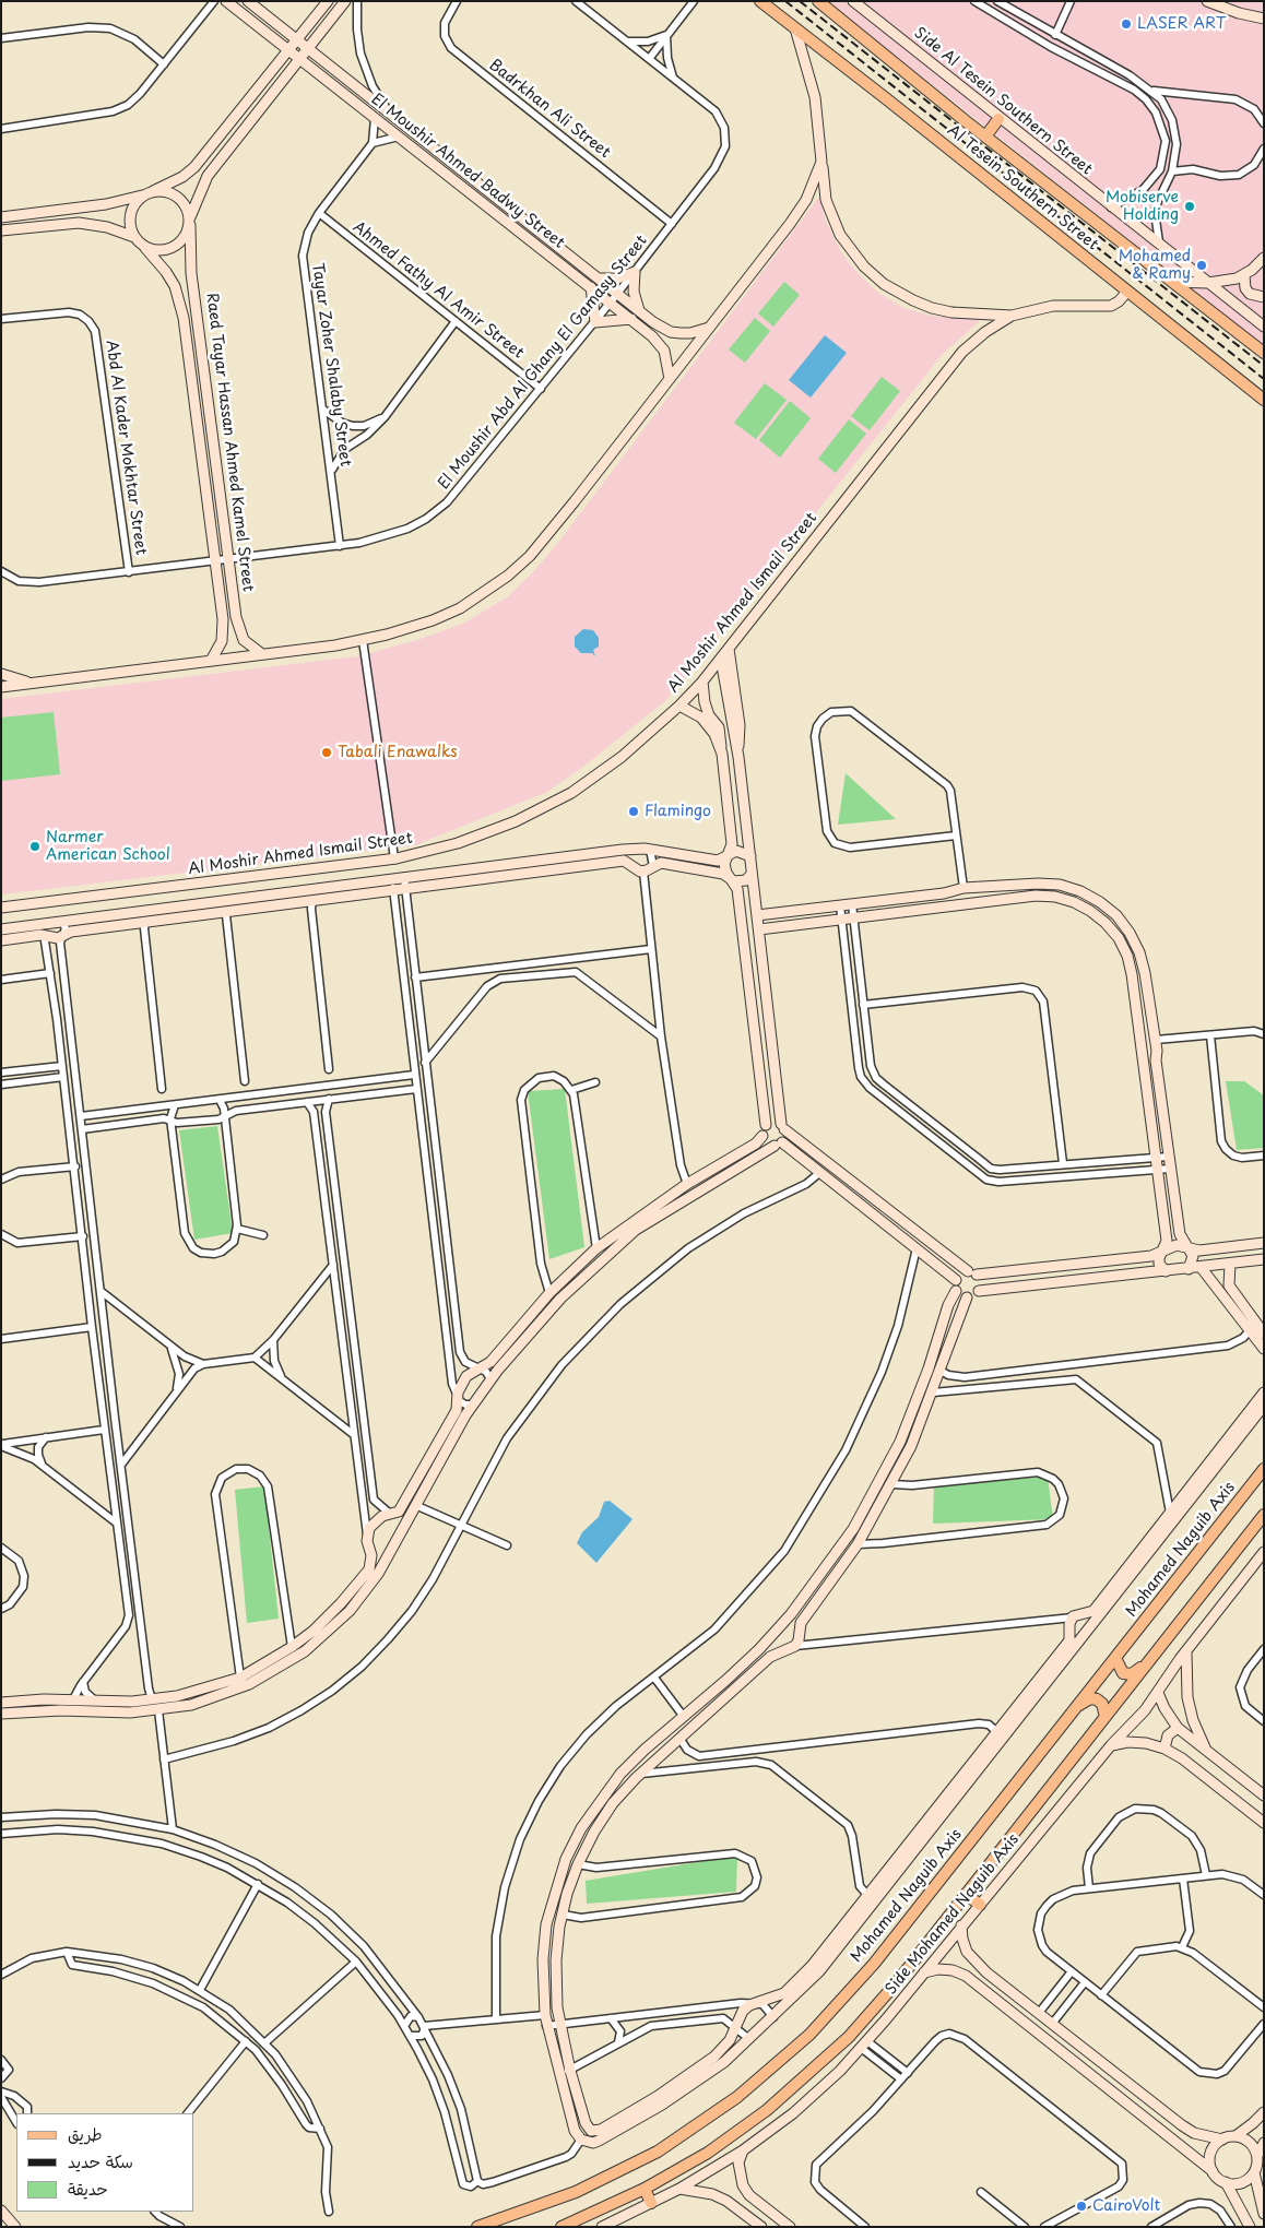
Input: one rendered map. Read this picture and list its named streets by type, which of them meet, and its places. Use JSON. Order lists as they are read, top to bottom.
{
  "streets": {
    "main road": ["Al Tesein Southern Street", "Mohamed Naguib Axis"],
    "street": [
      "Side Al Tesein Southern Street",
      "Badrkhan Ali Street",
      "El Moushir Ahmed Badwy Street",
      "Ahmed Fathy Al Amir Street",
      "El Moushir Abd Al Ghany El Gamasy Street",
      "Tayar Zoher Shalaby Street",
      "Raed Tayar Hassan Ahmed Kamel Street",
      "Abd Al Kader Mokhtar Street",
      "Al Moshir Ahmed Ismail Street",
      "Side Mohamed Naguib Axis"
    ]
  },
  "crossings": [
    ["Badrkhan Ali Street", "El Moushir Abd Al Ghany El Gamasy Street"],
    ["El Moushir Ahmed Badwy Street", "El Moushir Abd Al Ghany El Gamasy Street"],
    ["Al Tesein Southern Street", "Al Moshir Ahmed Ismail Street"],
    ["Ahmed Fathy Al Amir Street", "El Moushir Abd Al Ghany El Gamasy Street"],
    ["Ahmed Fathy Al Amir Street", "Tayar Zoher Shalaby Street"],
    ["El Moushir Abd Al Ghany El Gamasy Street", "Tayar Zoher Shalaby Street"],
    ["El Moushir Abd Al Ghany El Gamasy Street", "Raed Tayar Hassan Ahmed Kamel Street"],
    ["El Moushir Abd Al Ghany El Gamasy Street", "Abd Al Kader Mokhtar Street"]
  ],
  "places": [
    "LASER ART",
    "Mobiserve Holding",
    "Mohamed & Ramy",
    "Tabali Enawalks",
    "Flamingo",
    "Narmer American School",
    "CairoVolt"
  ],
  "legend": ["طريق", "سكة حديد", "حديقة"]
}
